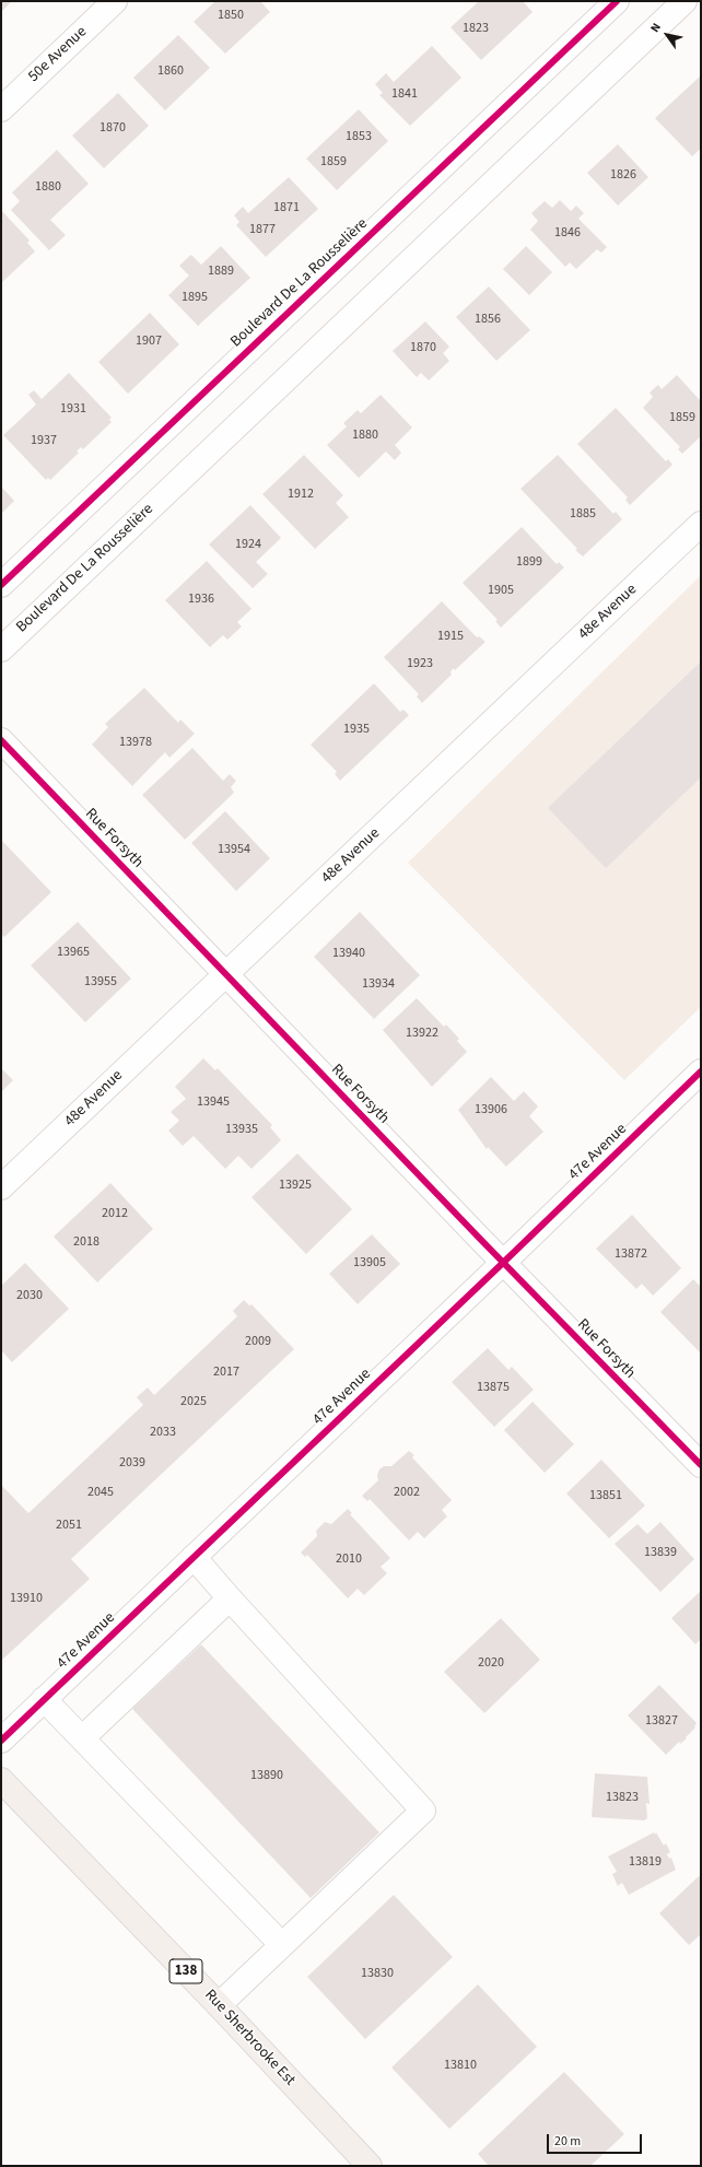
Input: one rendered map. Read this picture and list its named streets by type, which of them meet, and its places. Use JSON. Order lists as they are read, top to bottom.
{
  "streets": {
    "main road": ["138", "Rue Sherbrooke Est"],
    "street": [
      "50e Avenue",
      "Boulevard De La Rousselière",
      "48e Avenue",
      "Rue Forsyth",
      "47e Avenue"
    ]
  },
  "crossings": [
    ["48e Avenue", "Rue Forsyth"],
    ["Rue Forsyth", "47e Avenue"]
  ],
  "house_numbers": [
    "1850",
    "1823",
    "1860",
    "1841",
    "1870",
    "1853",
    "1859",
    "1826",
    "1880",
    "1871",
    "1877",
    "1846",
    "1889",
    "1895",
    "1856",
    "1907",
    "1870",
    "1931",
    "1859",
    "1880",
    "1937",
    "1912",
    "1885",
    "1924",
    "1899",
    "1905",
    "1936",
    "1915",
    "1923",
    "1935",
    "13978",
    "13954",
    "13965",
    "13940",
    "13955",
    "13934",
    "13922",
    "13945",
    "13906",
    "13935",
    "13925",
    "2012",
    "2018",
    "13872",
    "13905",
    "2030",
    "2009",
    "2017",
    "13875",
    "2025",
    "2033",
    "2039",
    "2045",
    "2002",
    "13851",
    "2051",
    "13839",
    "2010",
    "13910",
    "2020",
    "13827",
    "13890",
    "13823",
    "13819",
    "13830",
    "13810"
  ],
  "scale_bar": "20 m",
  "north": "top left"
}
